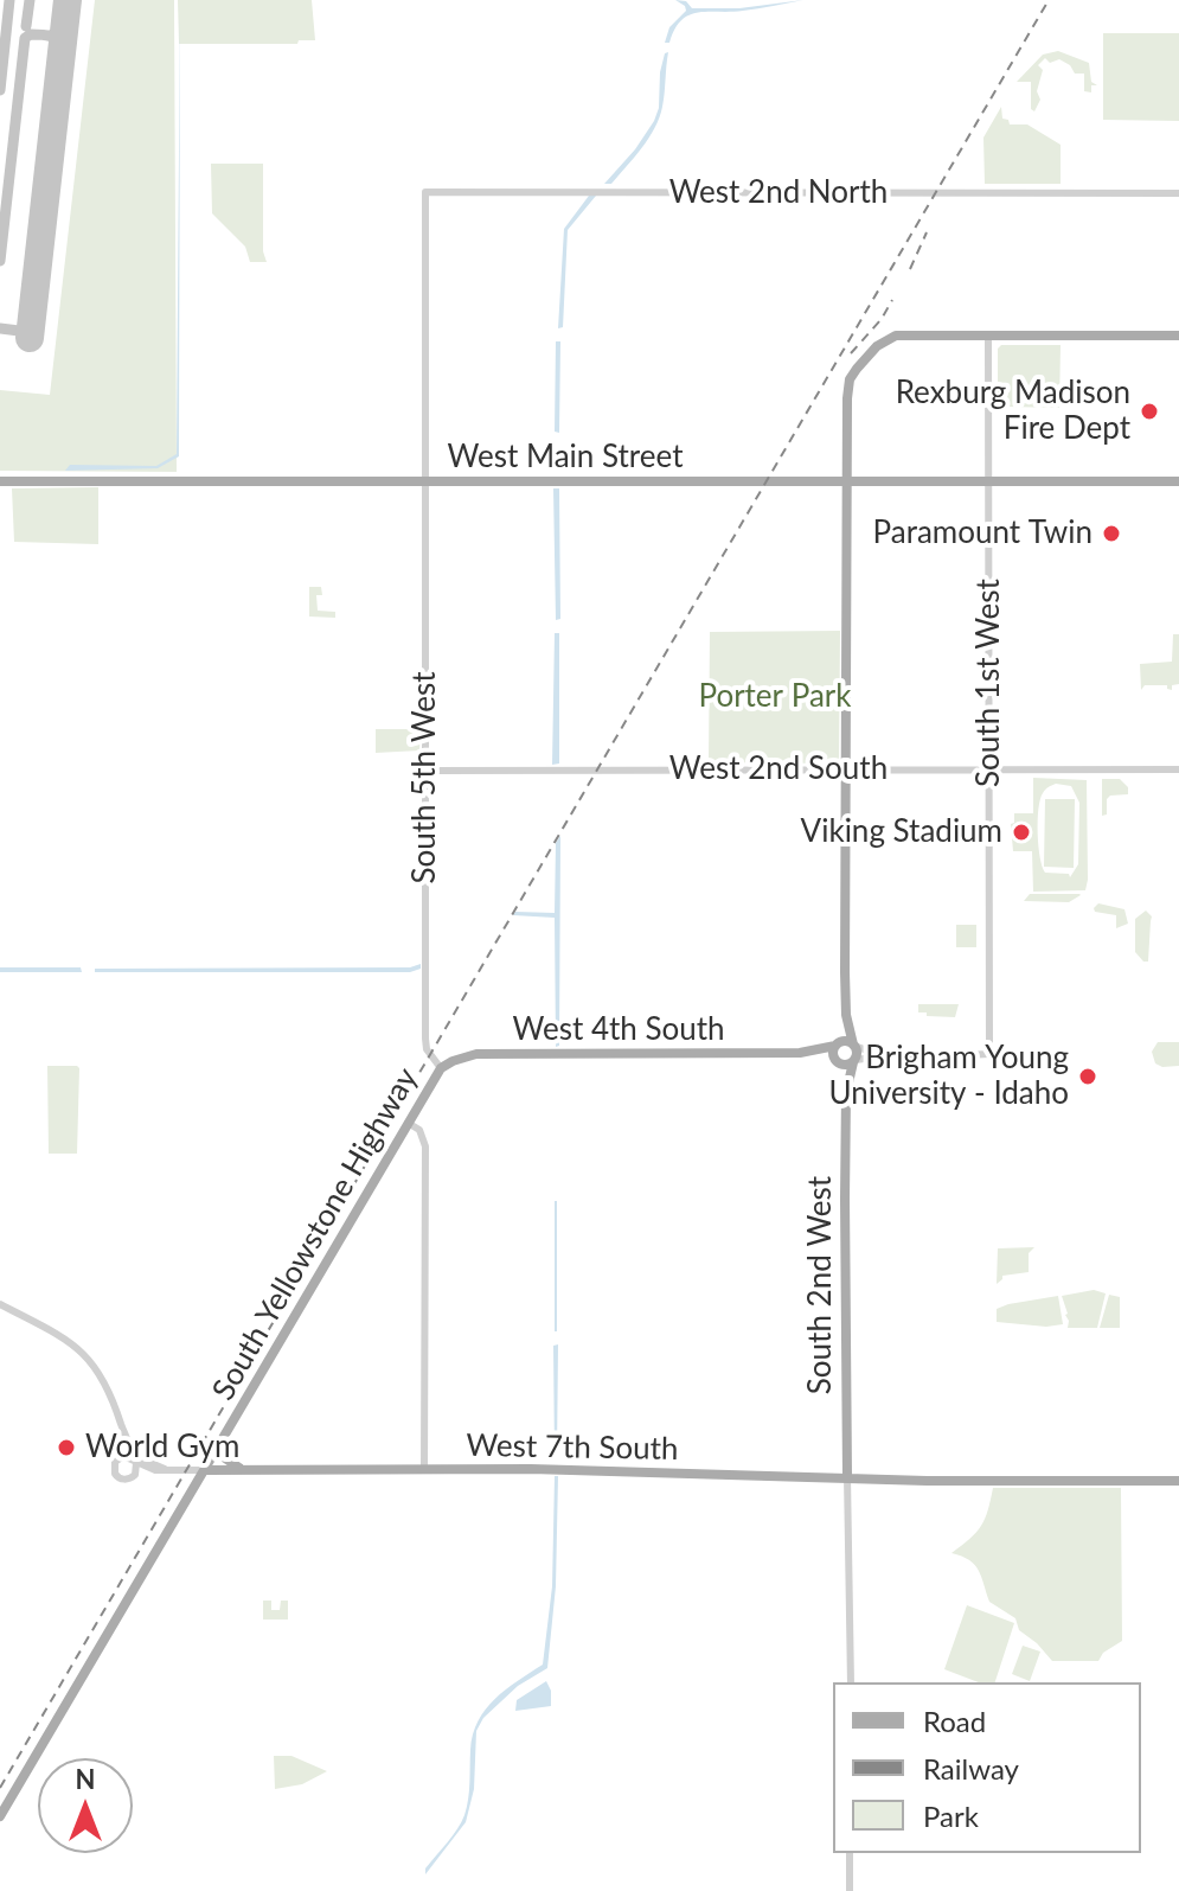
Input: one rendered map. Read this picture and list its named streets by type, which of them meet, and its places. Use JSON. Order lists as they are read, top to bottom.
{
  "streets": {
    "main road": [
      "West Main Street",
      "West 4th South",
      "South Yellowstone Highway",
      "South 2nd West",
      "West 7th South"
    ],
    "street": [
      "West 2nd North",
      "South 1st West",
      "West 2nd South",
      "South 5th West"
    ]
  },
  "crossings": [
    ["West 2nd North", "South 5th West"],
    ["West Main Street", "South 1st West"],
    ["West Main Street", "South 5th West"],
    ["South 1st West", "West 2nd South"],
    ["West 2nd South", "South 5th West"],
    ["South 5th West", "West 4th South"],
    ["South 5th West", "South Yellowstone Highway"],
    ["West 4th South", "South Yellowstone Highway"],
    ["West 4th South", "South 2nd West"],
    ["South Yellowstone Highway", "West 7th South"],
    ["South 2nd West", "West 7th South"]
  ],
  "parks": ["Porter Park"],
  "places": [
    "Rexburg Madison Fire Dept",
    "Paramount Twin",
    "Viking Stadium",
    "Brigham Young University - Idaho",
    "World Gym"
  ],
  "legend": ["Road", "Railway", "Park"],
  "north": "top"
}
